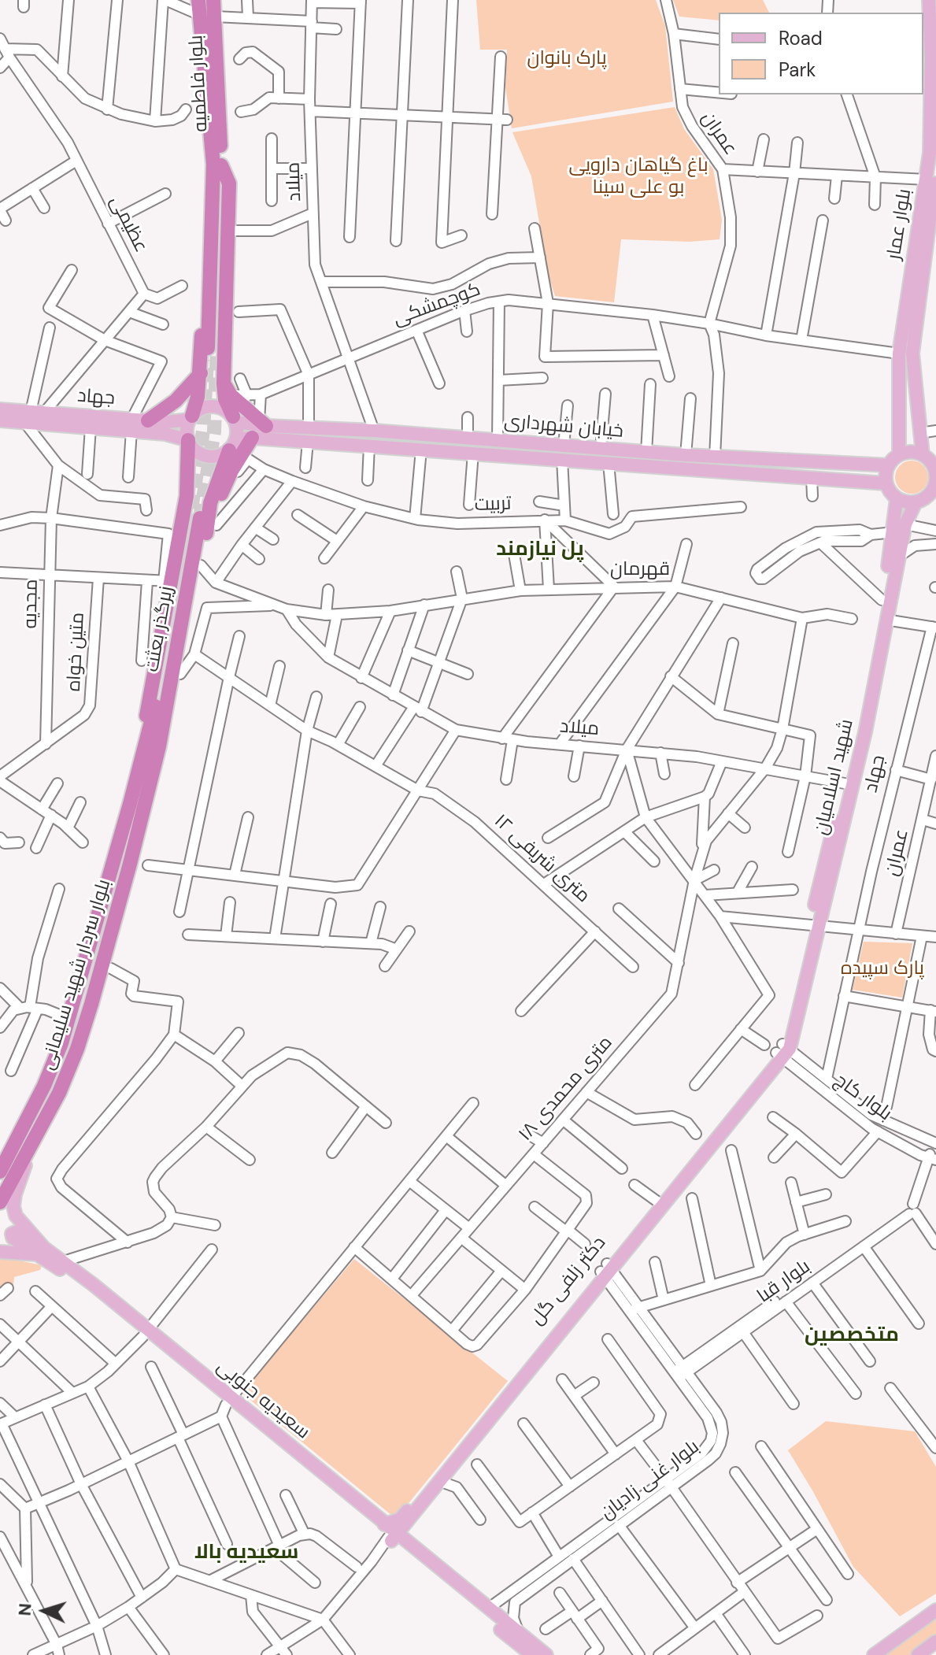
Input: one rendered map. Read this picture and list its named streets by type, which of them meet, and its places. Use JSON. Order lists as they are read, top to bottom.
{
  "streets": {
    "highway": ["بلوار فاطمیه", "زیرگذر بعثت", "بلوار سردار شهید سلیمانی"],
    "main road": [
      "بلوار عمار",
      "جهاد",
      "خیابان شهرداری",
      "شهید اسلامیان",
      "دکتر زلفی گل",
      "سعیدیه جنوبی"
    ],
    "street": [
      "عمران",
      "میلاد",
      "عظیمی",
      "کوچمشکی",
      "تربیت",
      "قهرمان",
      "مجدیه",
      "متین خواه",
      "۱۲ متری شریفی",
      "۱۸ متری محمدی",
      "بلوار کاج",
      "بلوار قبا",
      "بلوار غنی زادیان"
    ]
  },
  "crossings": [
    ["عمران", "کوچمشکی"],
    ["میلاد", "کوچمشکی"],
    ["میلاد", "خیابان شهرداری"],
    ["میلاد", "قهرمان"],
    ["میلاد", "شهید اسلامیان"],
    ["بلوار عمار", "کوچمشکی"],
    ["بلوار عمار", "خیابان شهرداری"],
    ["بلوار عمار", "شهید اسلامیان"],
    ["جهاد", "خیابان شهرداری"],
    ["جهاد", "بلوار کاج"],
    ["خیابان شهرداری", "شهید اسلامیان"],
    ["مجدیه", "متین خواه"],
    ["زیرگذر بعثت", "بلوار سردار شهید سلیمانی"],
    ["شهید اسلامیان", "بلوار کاج"],
    ["شهید اسلامیان", "دکتر زلفی گل"],
    ["بلوار سردار شهید سلیمانی", "سعیدیه جنوبی"],
    ["بلوار کاج", "دکتر زلفی گل"],
    ["دکتر زلفی گل", "سعیدیه جنوبی"],
    ["دکتر زلفی گل", "بلوار غنی زادیان"],
    ["بلوار قبا", "بلوار غنی زادیان"],
    ["سعیدیه جنوبی", "بلوار غنی زادیان"]
  ],
  "districts": ["پل نیازمند", "متخصصین", "سعيدیه بالا"],
  "parks": ["پارک بانوان", "باغ گیاهان دارویی بو علی سینا", "پارک سپیده"],
  "legend": ["Road", "Park"],
  "north": "left"
}
